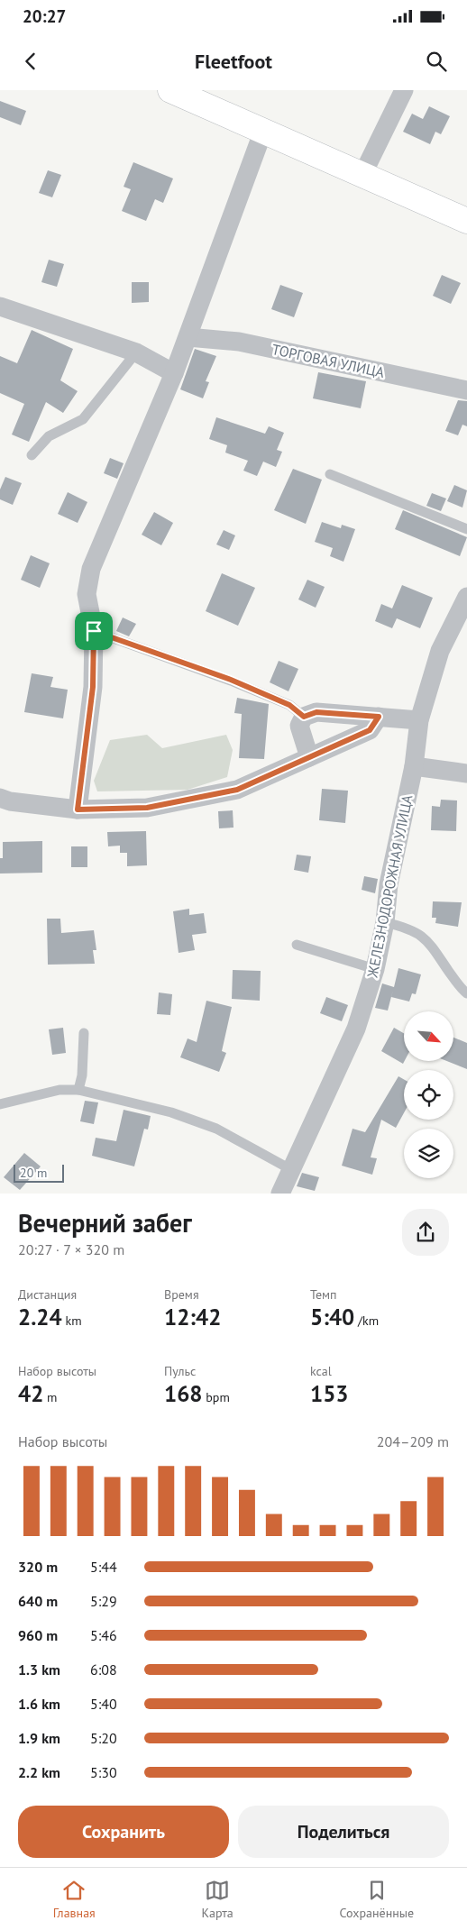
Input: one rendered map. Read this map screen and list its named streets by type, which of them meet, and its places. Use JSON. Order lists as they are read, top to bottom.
{
  "streets": {
    "street": ["ТОРГОВАЯ УЛИЦА", "ЖЕЛЕЗНОДОРОЖНАЯ УЛИЦА"]
  },
  "scale_bar": "20 m",
  "north": "bottom right",
  "page": {
    "status": "20:27",
    "header": "Fleetfoot",
    "scale": "20 m",
    "heading": ["Вечерний забег", "20:27 · 7 × 320 m"],
    "stats": [
      ["Дистанция", "2.24 km"],
      ["Время", "12:42"],
      ["Темп", "5:40 /km"],
      ["Набор высоты", "42 m"],
      ["Пульс", "168 bpm"],
      ["kcal", "153"]
    ],
    "chart": ["Набор высоты", "204–209 m"],
    "list": [
      {
        "name": "320 m",
        "note": "5:44"
      },
      {
        "name": "640 m",
        "note": "5:29"
      },
      {
        "name": "960 m",
        "note": "5:46"
      },
      {
        "name": "1.3 km",
        "note": "6:08"
      },
      {
        "name": "1.6 km",
        "note": "5:40"
      },
      {
        "name": "1.9 km",
        "note": "5:20"
      },
      {
        "name": "2.2 km",
        "note": "5:30"
      }
    ],
    "buttons": ["Сохранить", "Поделиться"],
    "tabs": ["Главная", "Карта", "Сохранённые"]
  }
}
